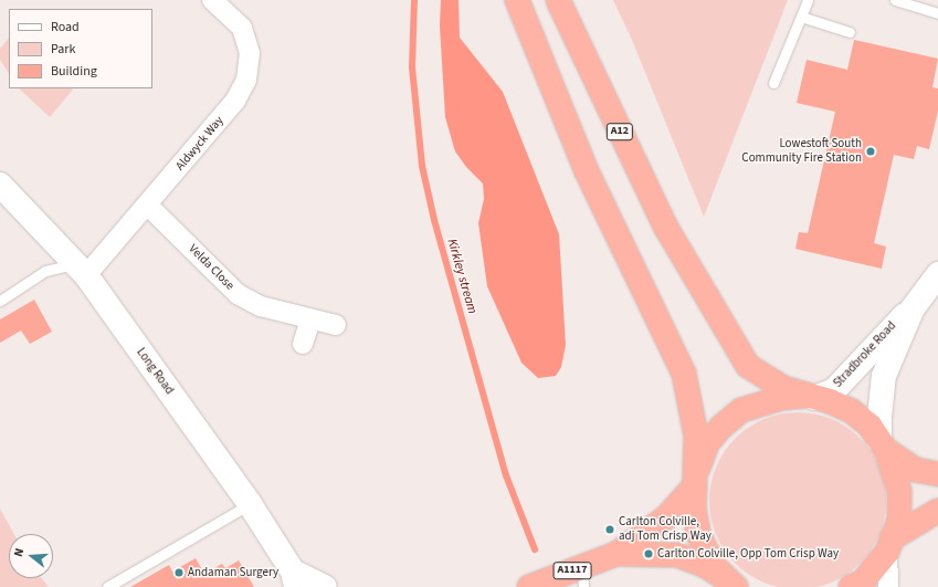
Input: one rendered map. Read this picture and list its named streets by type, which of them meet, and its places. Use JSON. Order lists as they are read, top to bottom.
{
  "streets": {
    "highway": ["A12", "A1117"],
    "street": [
      "Aldwyck Way",
      "Velda Close",
      "Stradbroke Road",
      "Long Road"
    ]
  },
  "crossings": [
    ["A12", "Stradbroke Road"],
    ["Aldwyck Way", "Velda Close"],
    ["Aldwyck Way", "Long Road"]
  ],
  "water": ["Kirkley stream"],
  "places": [
    "Lowestoft South Community Fire Station",
    "Carlton Colville, adj Tom Crisp Way",
    "Carlton Colville, Opp Tom Crisp Way",
    "Andaman Surgery"
  ],
  "legend": ["Road", "Park", "Building"],
  "north": "left"
}
